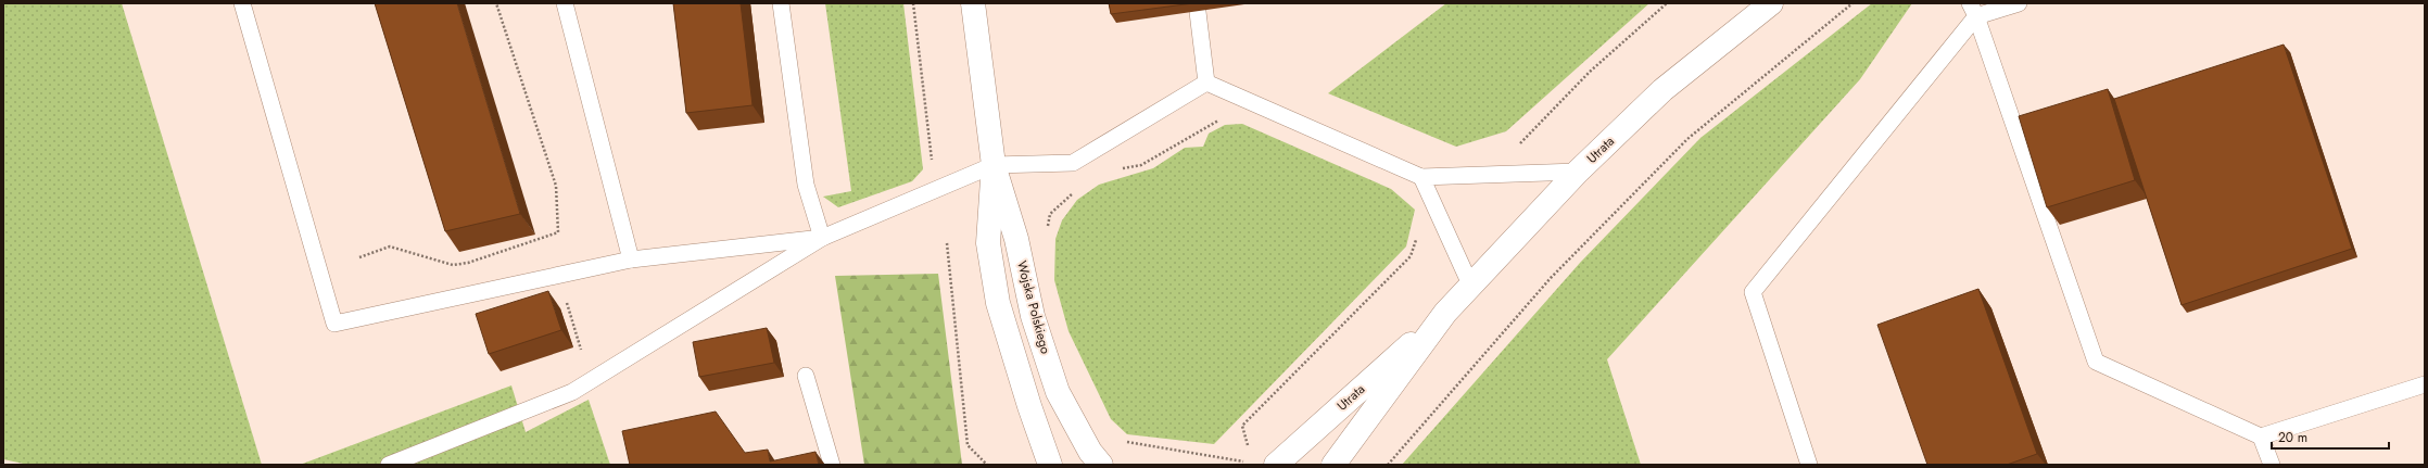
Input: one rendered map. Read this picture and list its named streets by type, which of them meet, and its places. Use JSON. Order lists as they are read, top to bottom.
{
  "streets": {
    "main road": ["Utrata", "Wojska Polskiego"]
  },
  "scale_bar": "20 m"
}
